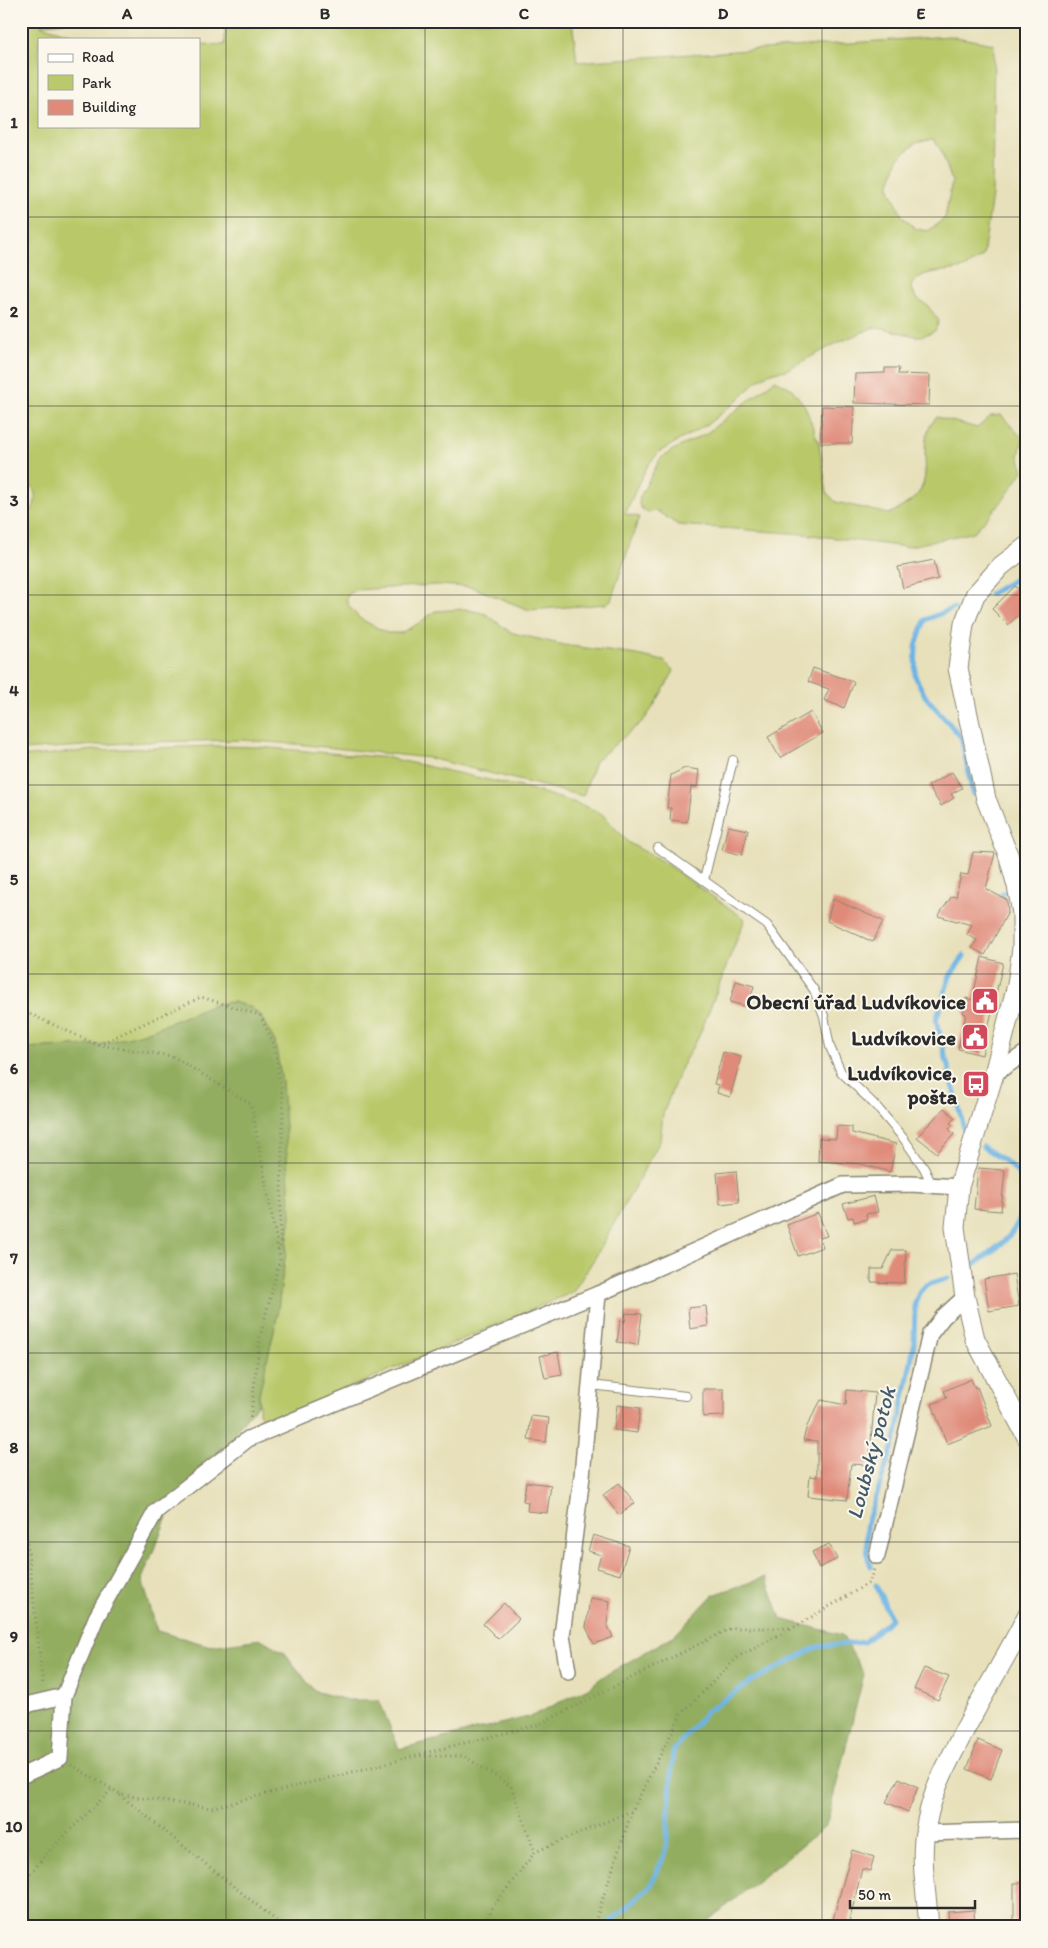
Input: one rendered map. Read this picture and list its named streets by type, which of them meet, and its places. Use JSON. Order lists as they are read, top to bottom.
{
  "water": ["Loubský potok"],
  "places": {
    "public building": ["Obecní úřad Ludvíkovice", "Ludvíkovice"],
    "bus stop": ["Ludvíkovice, pošta"]
  },
  "legend": ["Road", "Park", "Building"],
  "scale_bar": "50 m",
  "grid": {
    "columns": [
      "A",
      "B",
      "C",
      "D",
      "E"
    ],
    "rows": [
      "1",
      "2",
      "3",
      "4",
      "5",
      "6",
      "7",
      "8",
      "9",
      "10"
    ]
  }
}
